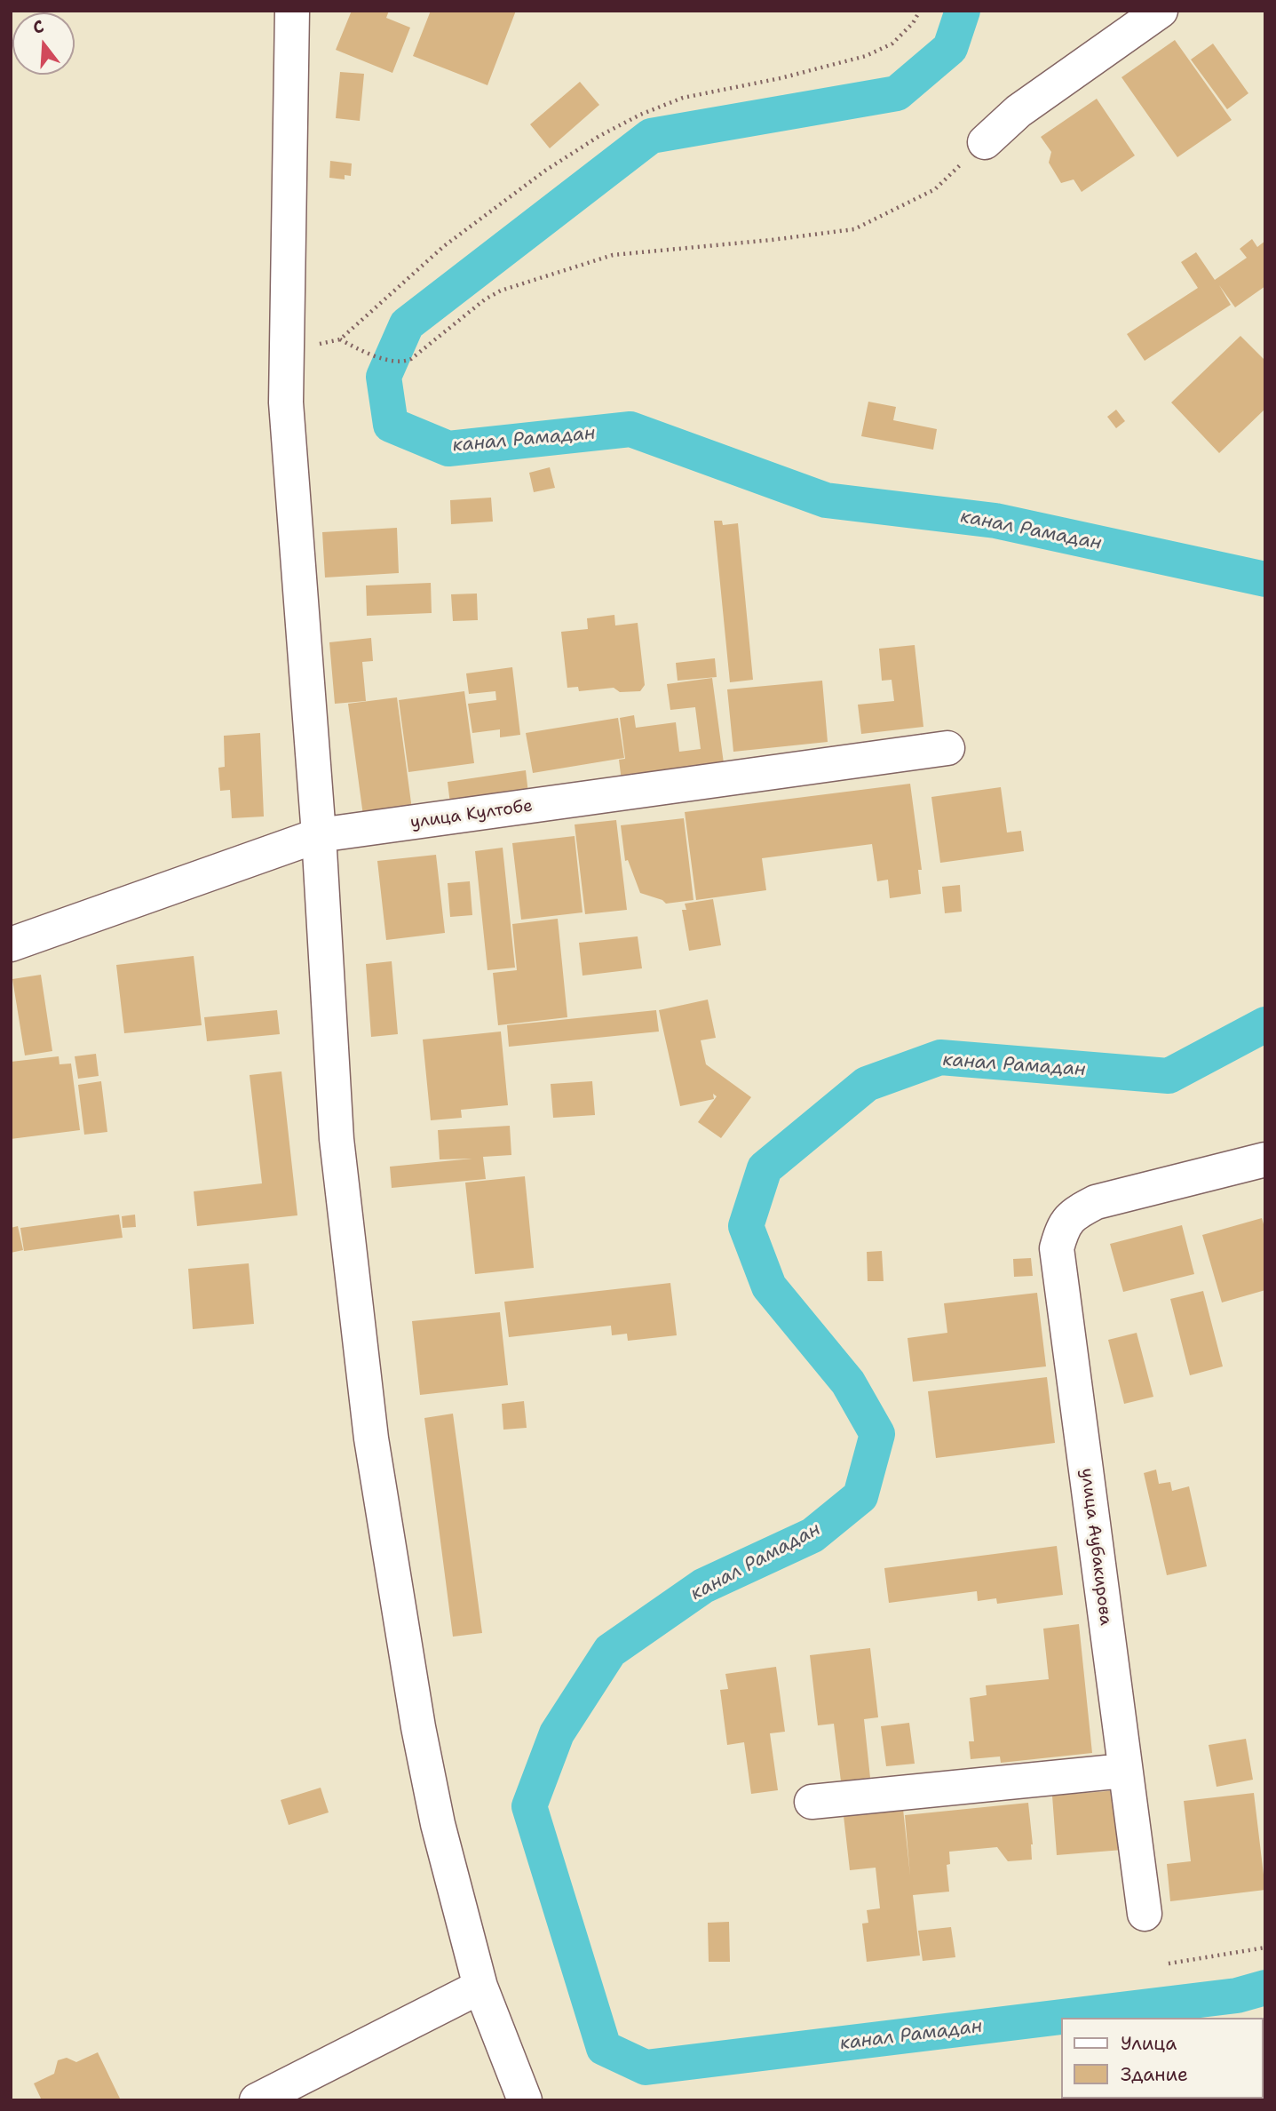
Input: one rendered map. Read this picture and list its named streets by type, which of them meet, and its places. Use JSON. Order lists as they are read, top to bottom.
{
  "streets": {
    "street": ["улица Култобе", "улица Аубакирова"]
  },
  "water": ["канал Рамадан"],
  "legend": ["Улица", "Здание"],
  "north": "top"
}
